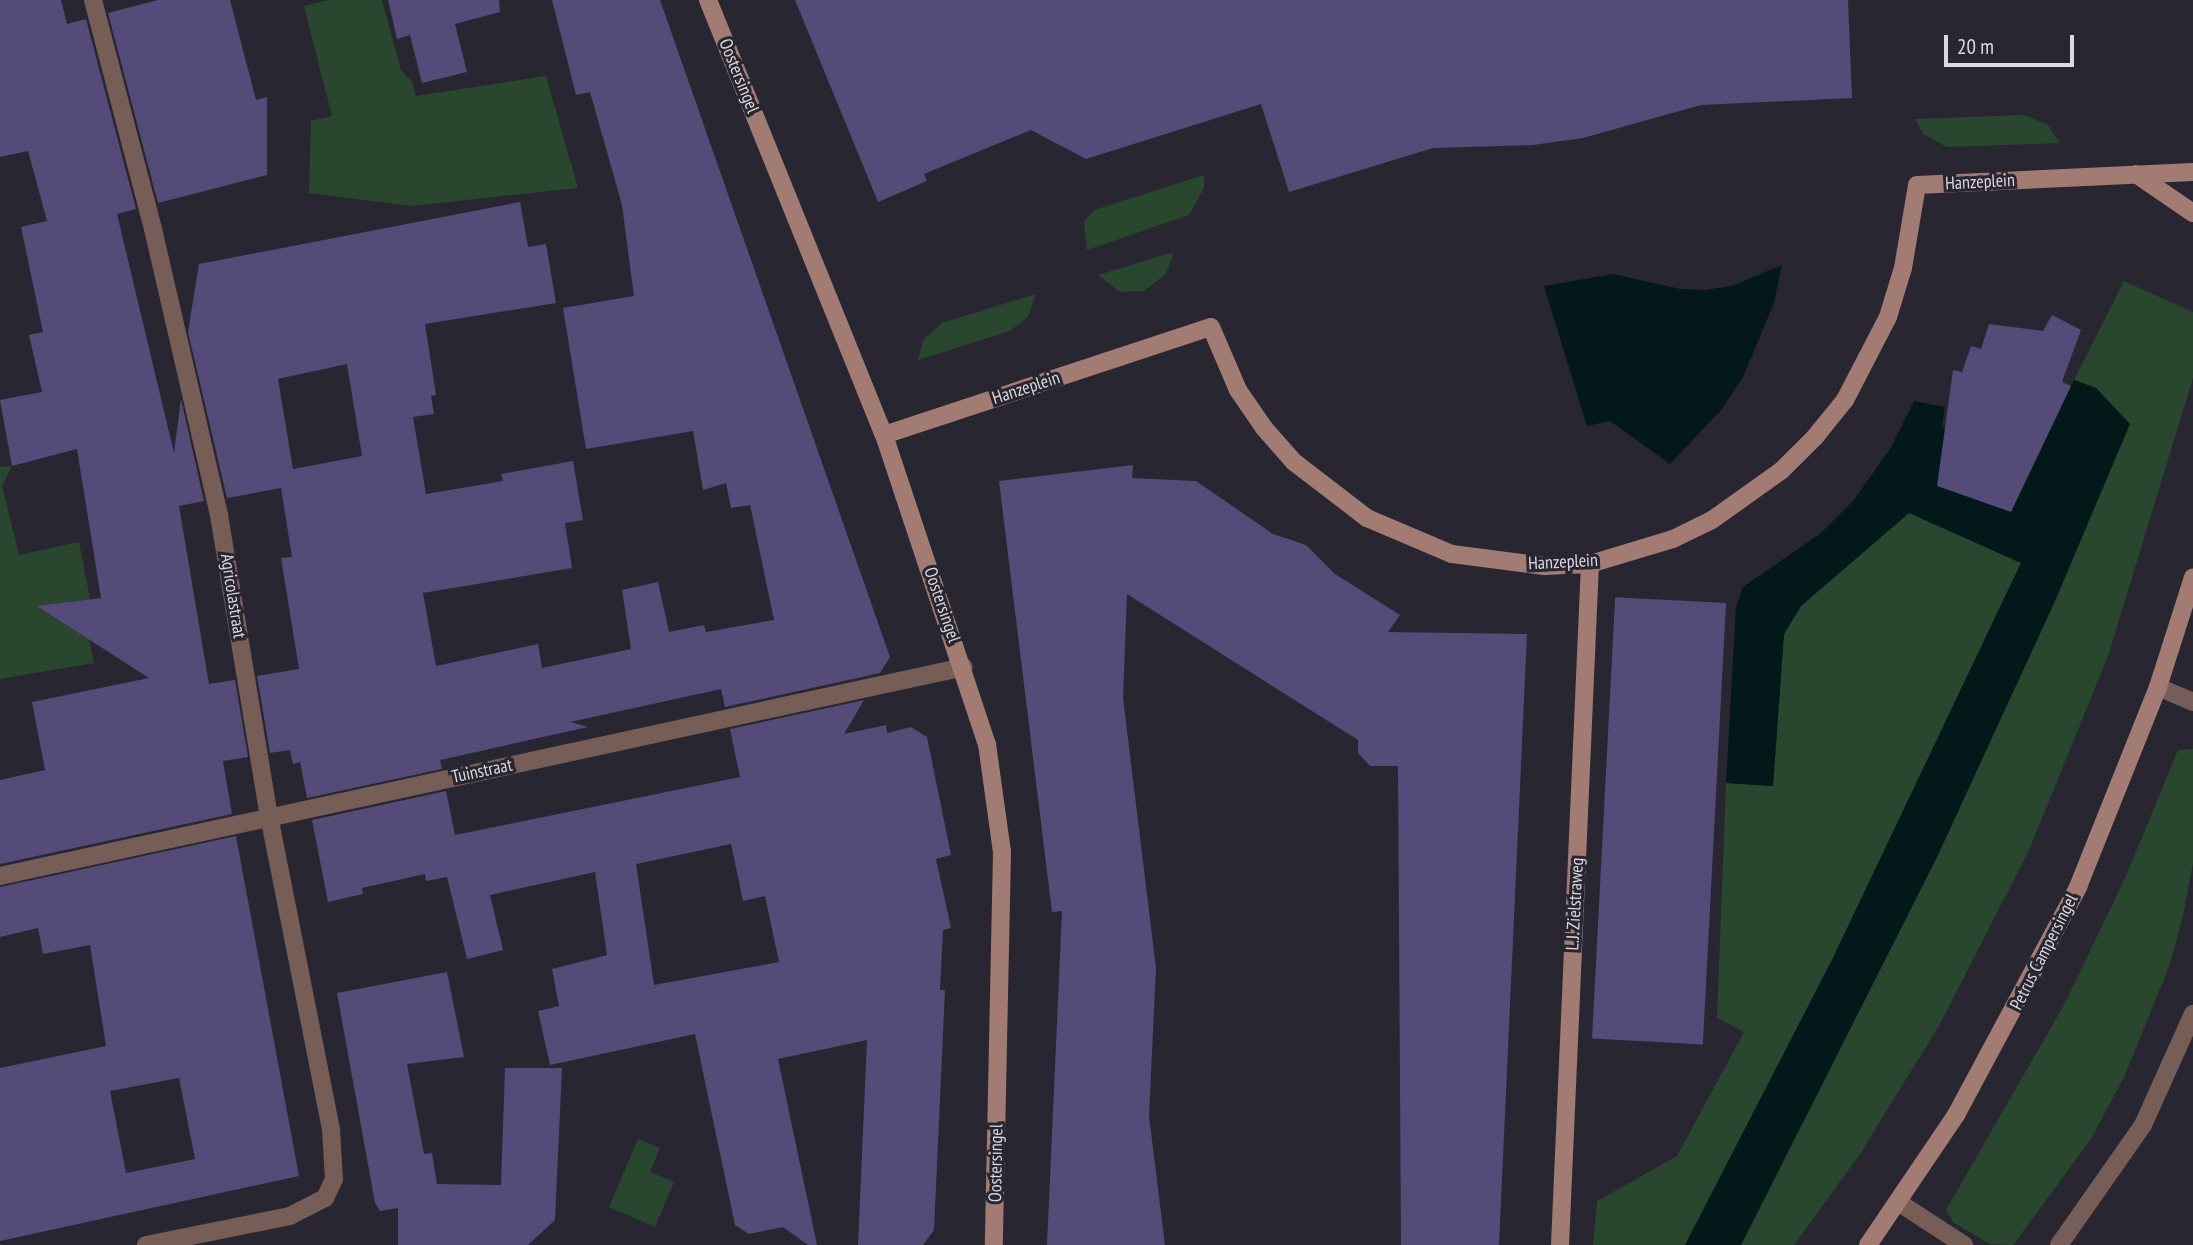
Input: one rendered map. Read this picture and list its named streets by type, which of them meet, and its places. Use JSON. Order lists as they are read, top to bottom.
{
  "streets": {
    "street": [
      "Oostersingel",
      "Hanzeplein",
      "Agricolastraat",
      "Tuinstraat",
      "L.J. Zielstraweg",
      "Petrus Campersingel"
    ]
  },
  "crossings": [
    ["Oostersingel", "Hanzeplein"],
    ["Oostersingel", "Tuinstraat"],
    ["Hanzeplein", "L.J. Zielstraweg"],
    ["Agricolastraat", "Tuinstraat"]
  ],
  "scale_bar": "20 m"
}
